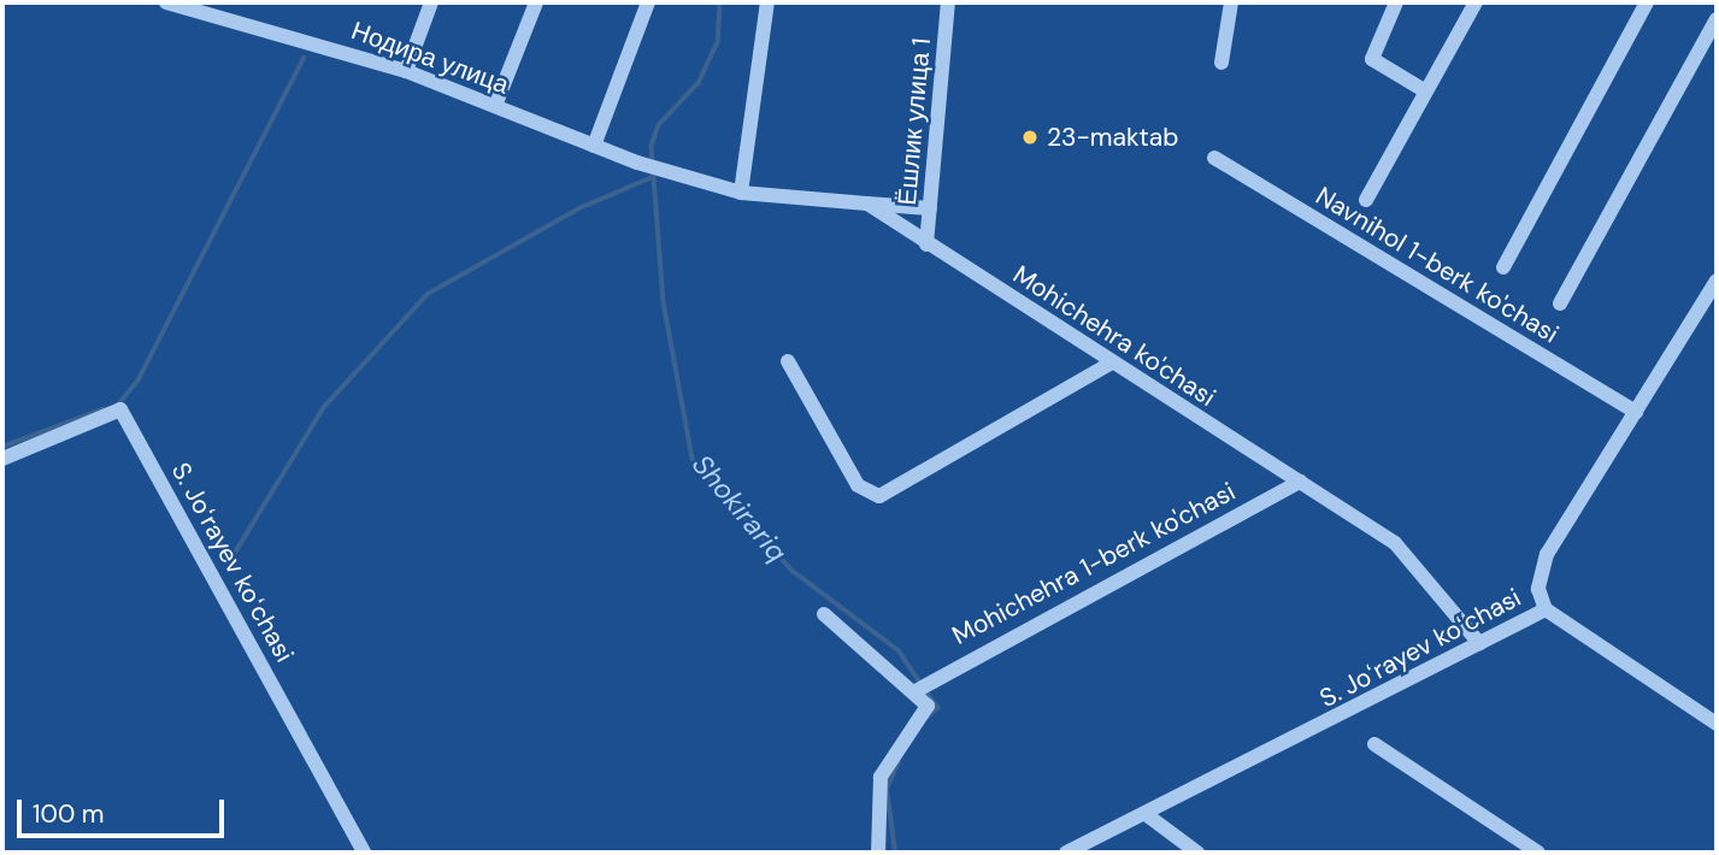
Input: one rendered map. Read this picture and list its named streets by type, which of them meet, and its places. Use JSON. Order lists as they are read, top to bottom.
{
  "streets": {
    "street": [
      "Нодира улица",
      "Ёшлик улица 1",
      "Navnihol 1-berk ko'chasi",
      "Mohichehra ko'chasi",
      "S. Joʻrayev koʻchasi",
      "Mohichehra 1-berk ko'chasi"
    ]
  },
  "crossings": [
    ["Нодира улица", "Mohichehra ko'chasi"],
    ["Ёшлик улица 1", "Mohichehra ko'chasi"],
    ["Navnihol 1-berk ko'chasi", "S. Joʻrayev koʻchasi"],
    ["Mohichehra ko'chasi", "S. Joʻrayev koʻchasi"],
    ["Mohichehra ko'chasi", "Mohichehra 1-berk ko'chasi"]
  ],
  "water": ["Shokirariq"],
  "places": ["23-maktab"],
  "scale_bar": "100 m"
}
